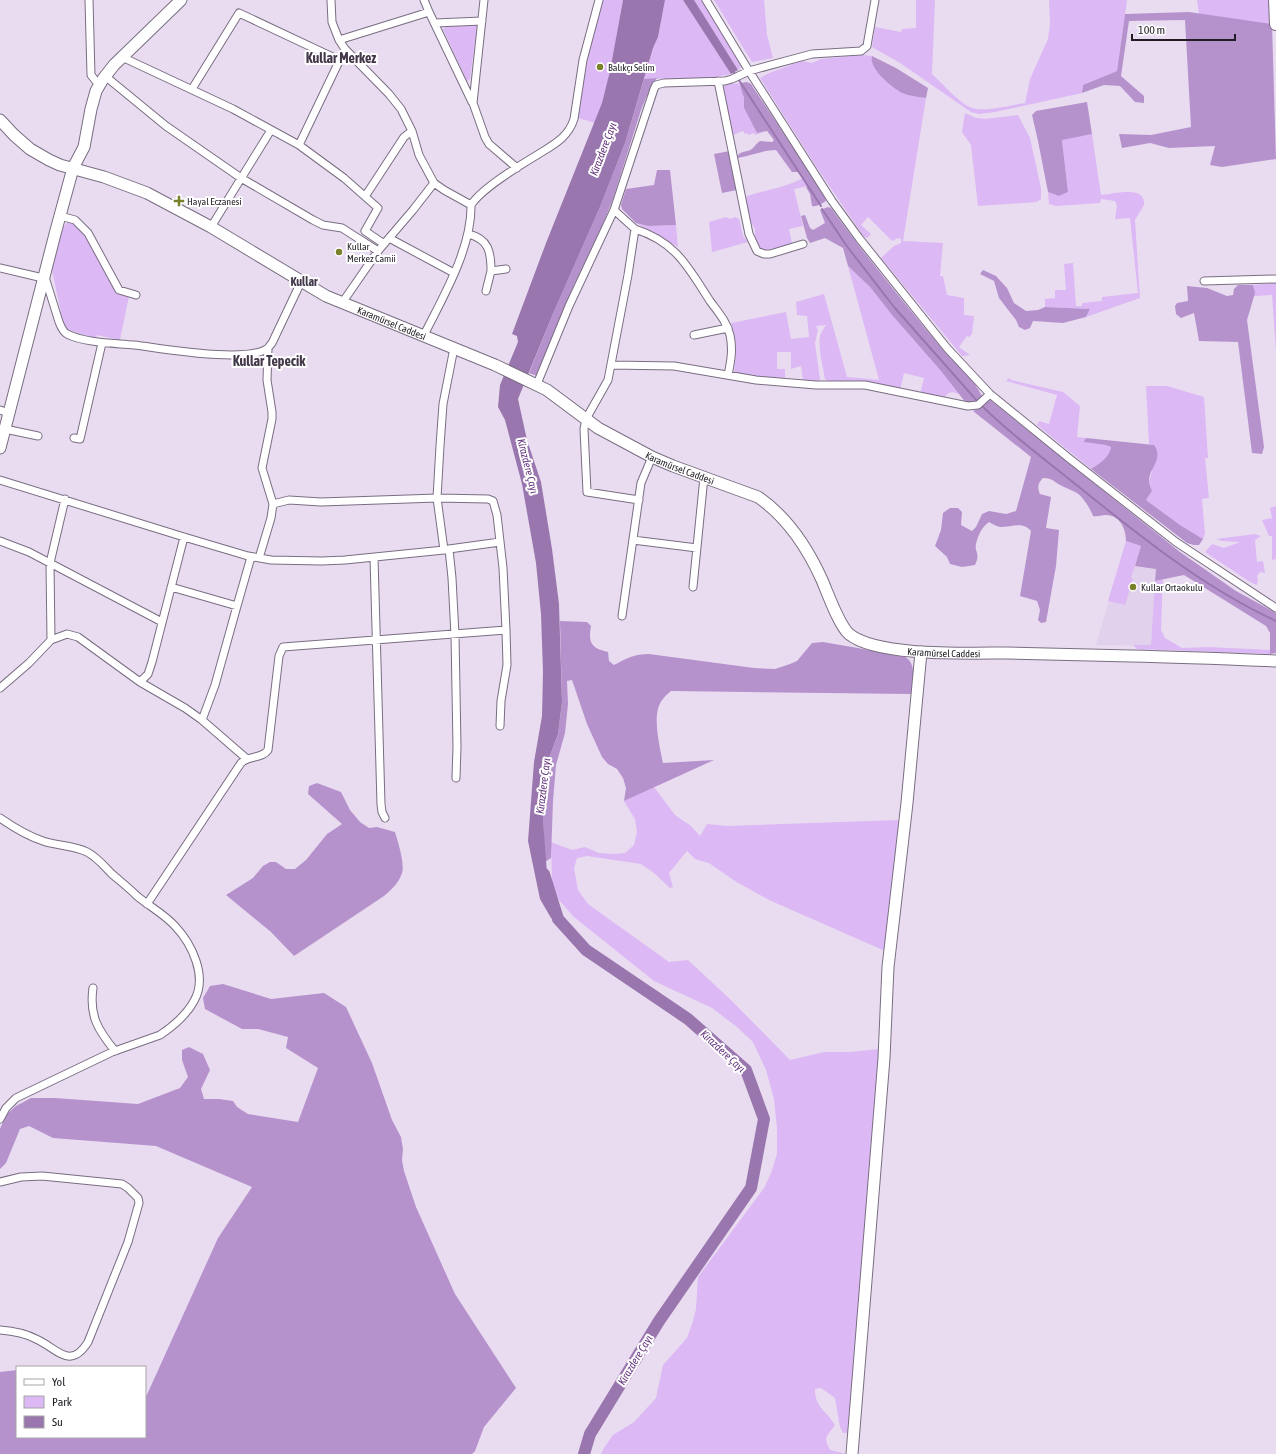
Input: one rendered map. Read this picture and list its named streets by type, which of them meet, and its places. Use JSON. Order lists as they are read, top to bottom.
{
  "streets": {
    "main road": ["Karamürsel Caddesi"]
  },
  "districts": ["Kullar Merkez", "Kullar", "Kullar Tepecik"],
  "water": ["Kirazdere Çayı"],
  "places": {
    "other": ["Balıkçı Selim", "Kullar Merkez Camii", "Kullar Ortaokulu"],
    "health": ["Hayal Eczanesi"]
  },
  "legend": ["Yol", "Park", "Su"],
  "scale_bar": "100 m"
}
